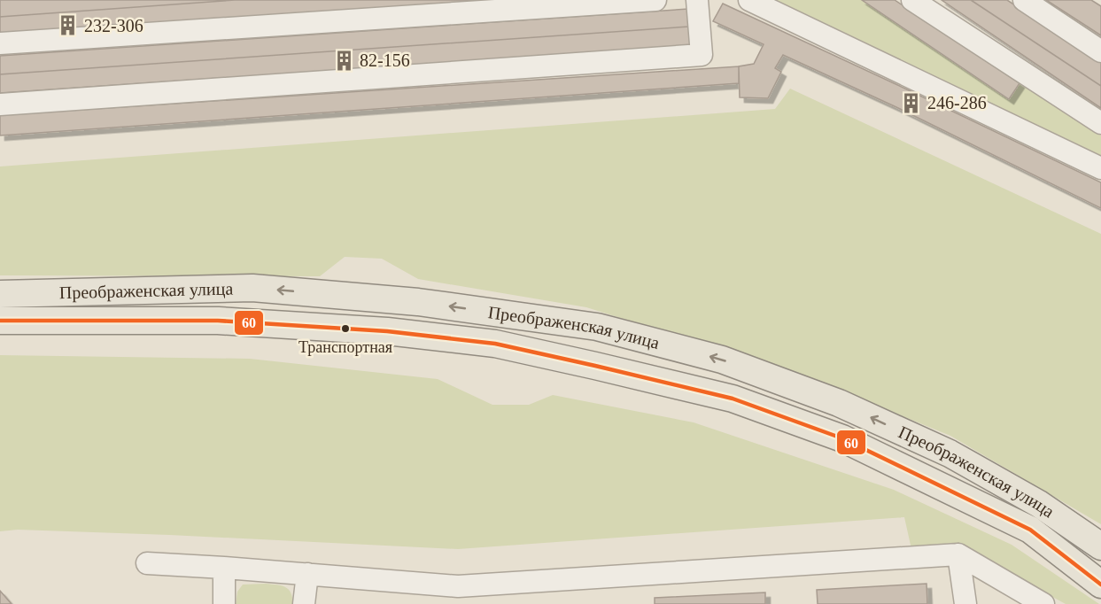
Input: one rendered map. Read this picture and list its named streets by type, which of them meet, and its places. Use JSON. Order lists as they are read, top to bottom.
{
  "streets": {
    "main road": ["Преображенская улица"]
  },
  "places": {
    "building": ["232-306", "82-156", "246-286"],
    "other": ["Транспортная"]
  },
  "lines": ["transit line 60"]
}
